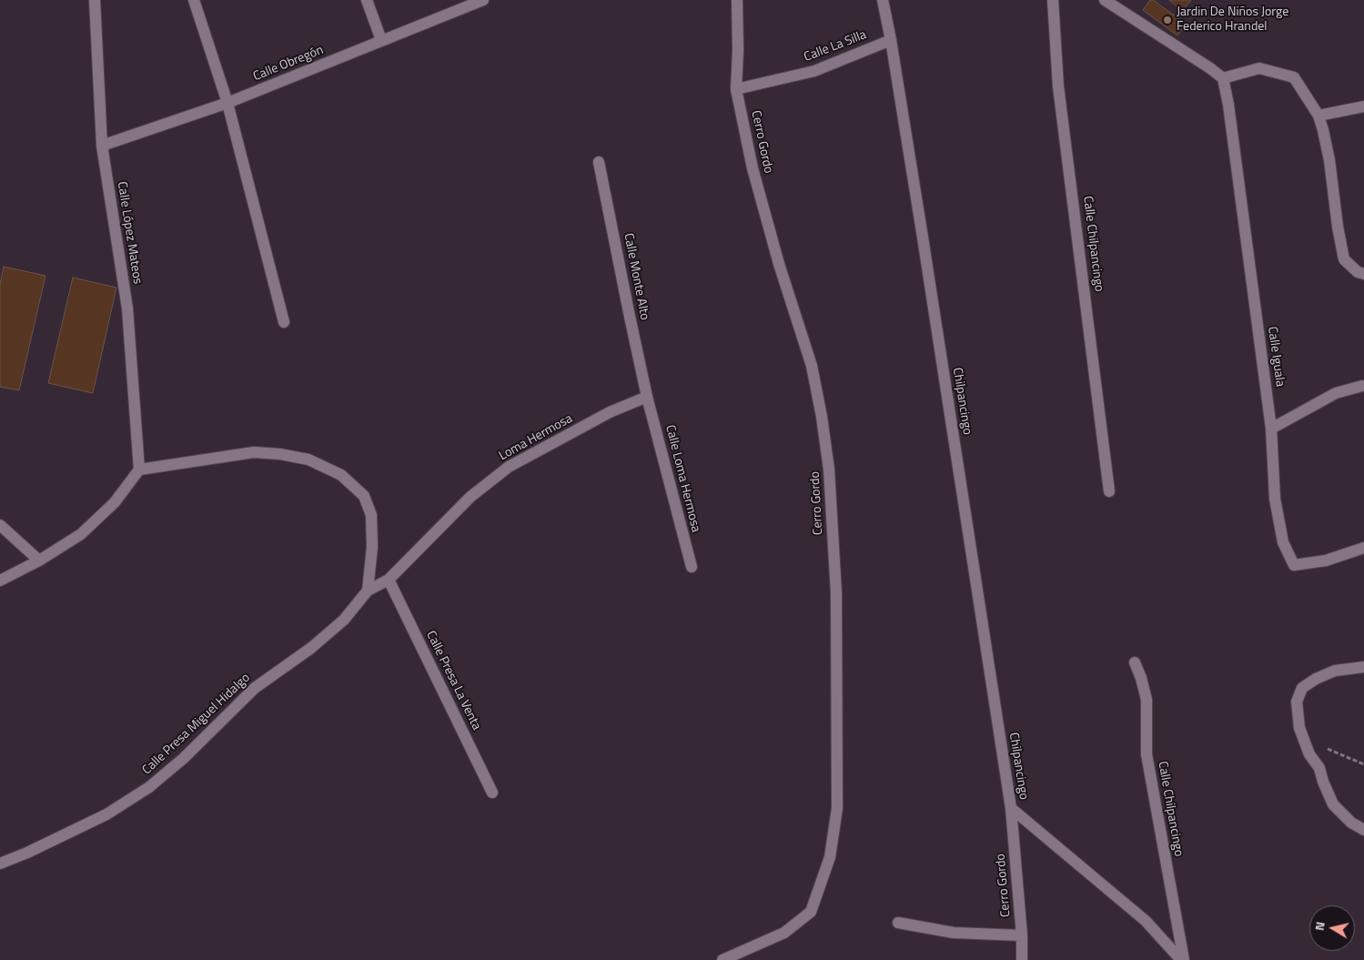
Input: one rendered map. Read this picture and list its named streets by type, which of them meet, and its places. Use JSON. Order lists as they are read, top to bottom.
{
  "streets": {
    "street": [
      "Calle La Silla",
      "Calle Obregón",
      "Cerro Gordo",
      "Calle López Mateos",
      "Calle Chilpancingo",
      "Calle Monte Alto",
      "Calle Iguala",
      "Chilpancingo",
      "Loma Hermosa",
      "Calle Loma Hermosa",
      "Calle Presa La Venta",
      "Calle Presa Miguel Hidalgo"
    ]
  },
  "crossings": [
    ["Calle La Silla", "Cerro Gordo"],
    ["Calle La Silla", "Chilpancingo"],
    ["Calle Obregón", "Calle López Mateos"],
    ["Cerro Gordo", "Chilpancingo"],
    ["Calle Monte Alto", "Loma Hermosa"],
    ["Calle Monte Alto", "Calle Loma Hermosa"],
    ["Loma Hermosa", "Calle Loma Hermosa"],
    ["Loma Hermosa", "Calle Presa La Venta"],
    ["Loma Hermosa", "Calle Presa Miguel Hidalgo"]
  ],
  "places": ["Jardin De Niños Jorge Federico Hrandel"],
  "north": "left"
}
